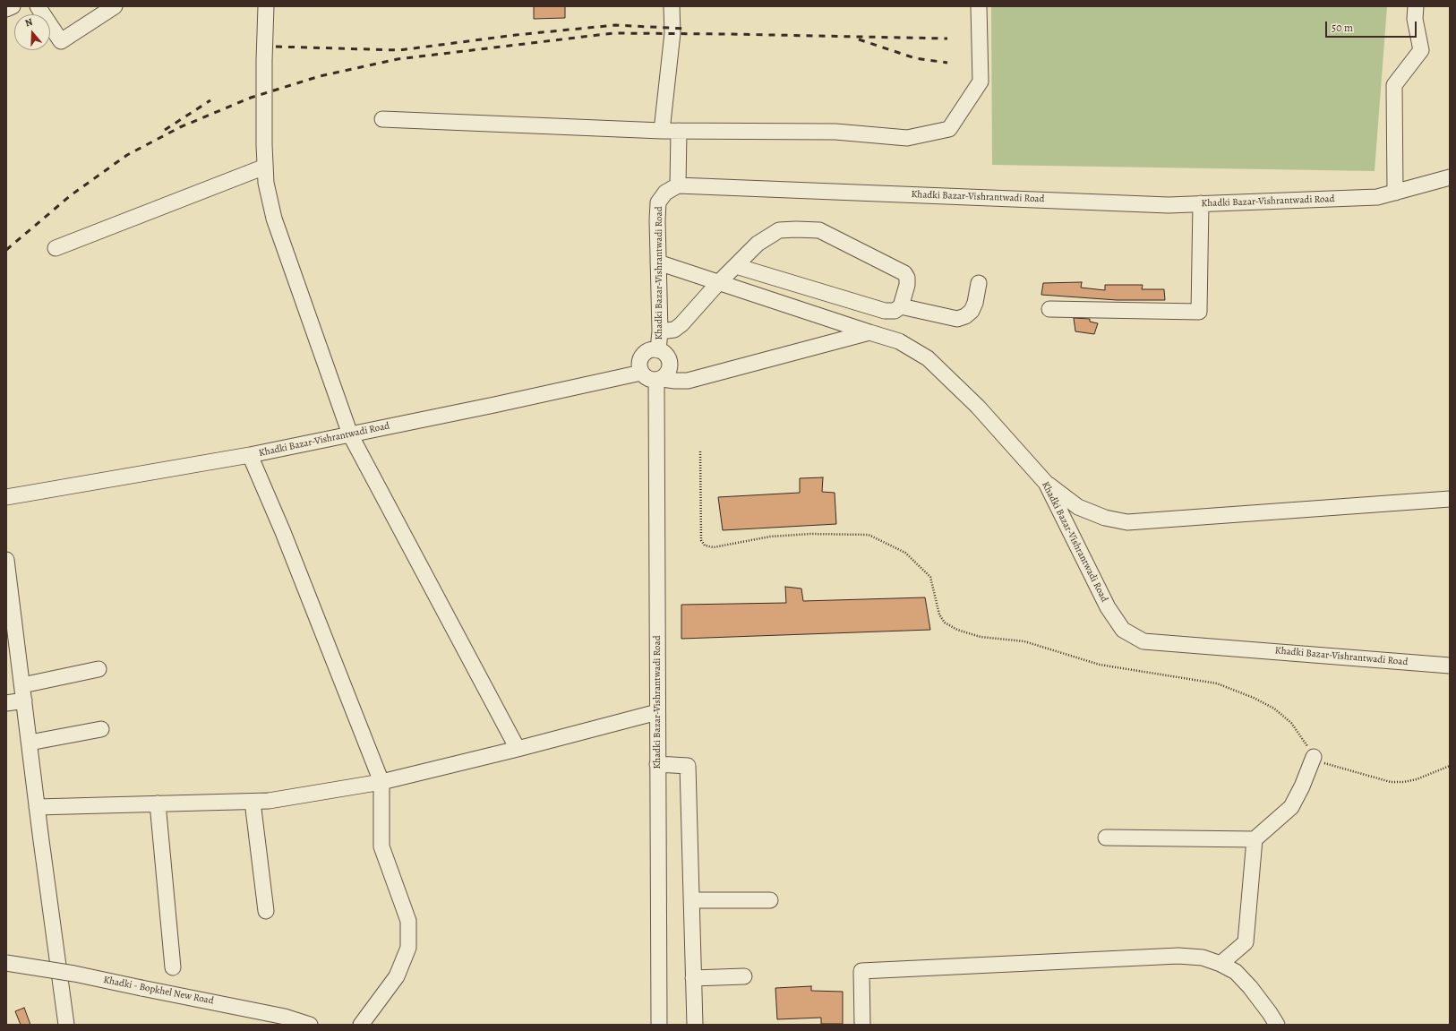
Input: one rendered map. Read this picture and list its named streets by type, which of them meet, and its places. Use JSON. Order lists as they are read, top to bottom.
{
  "streets": {
    "street": ["Khadki Bazar-Vishrantwadi Road", "Khadki - Bopkhel New Road"]
  },
  "scale_bar": "50 m",
  "north": "top"
}
